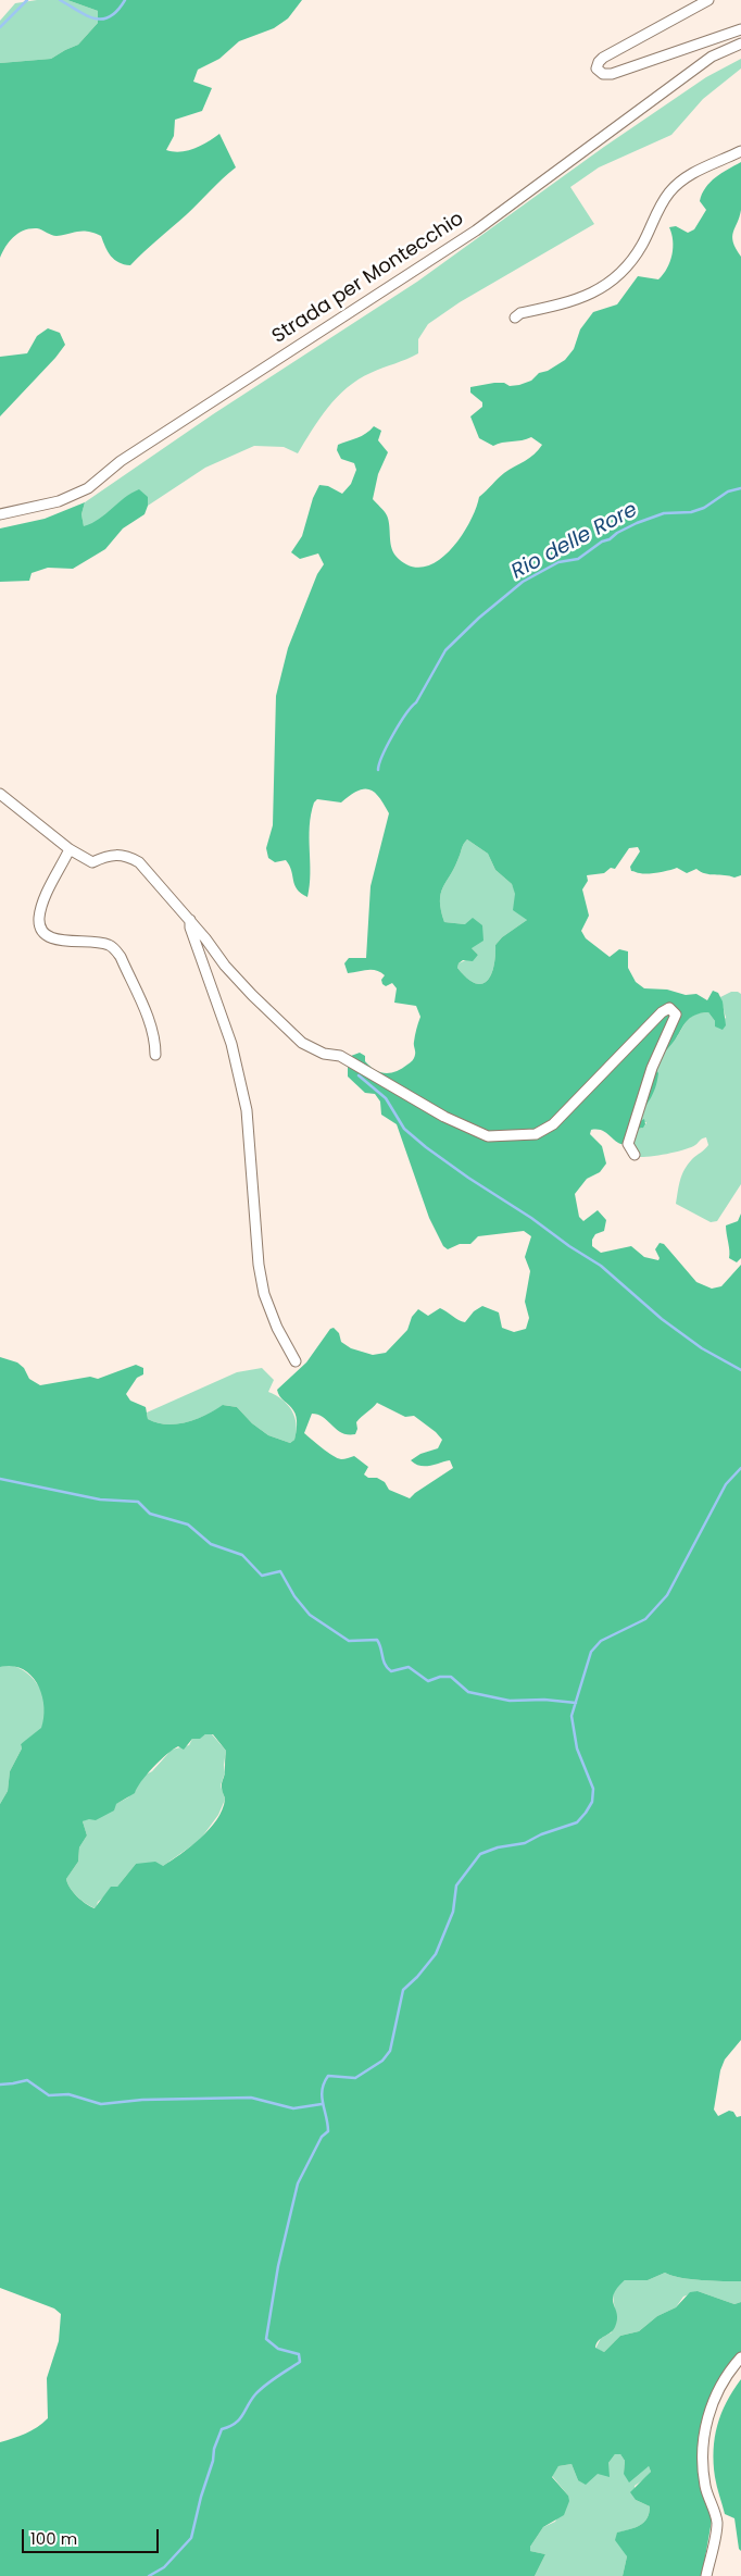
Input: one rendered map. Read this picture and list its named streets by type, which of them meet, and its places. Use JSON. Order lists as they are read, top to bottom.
{
  "streets": {
    "street": ["Strada per Montecchio"]
  },
  "water": ["Rio delle Rore"],
  "scale_bar": "100 m"
}
